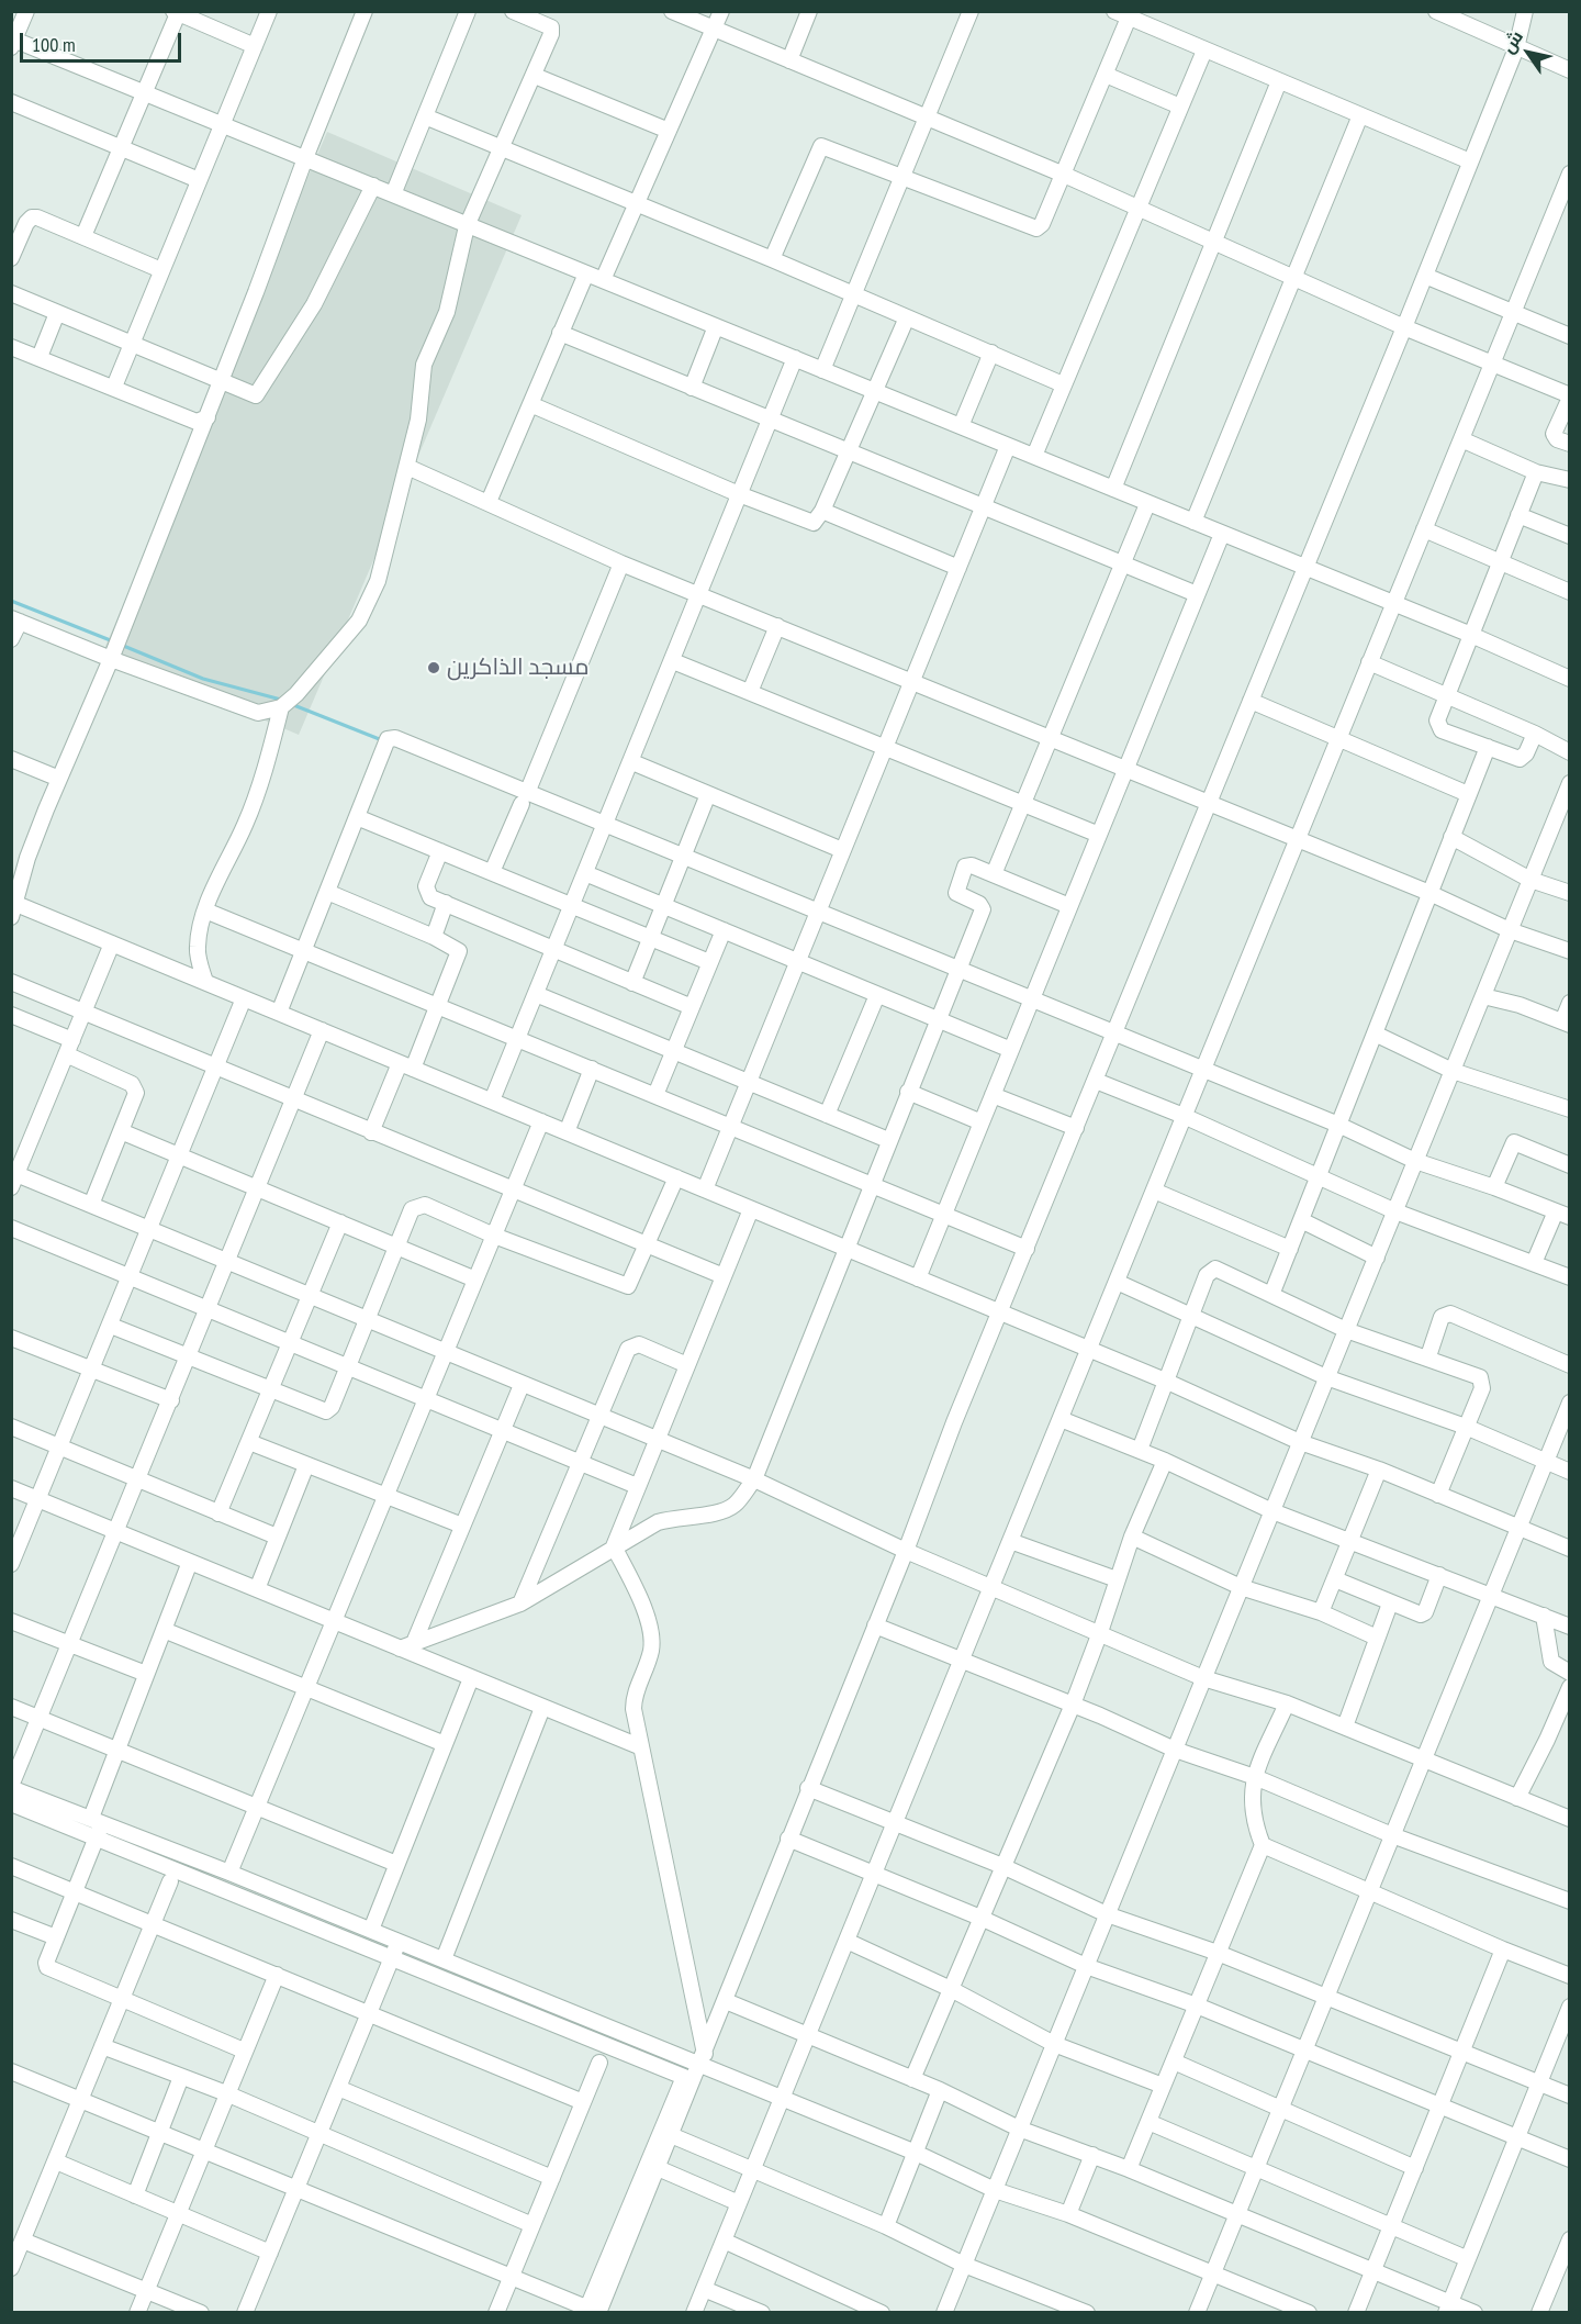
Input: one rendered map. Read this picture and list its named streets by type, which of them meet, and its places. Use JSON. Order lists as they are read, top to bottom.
{
  "places": ["مسجد الذاكرين"],
  "scale_bar": "100 m",
  "north": "top left"
}
